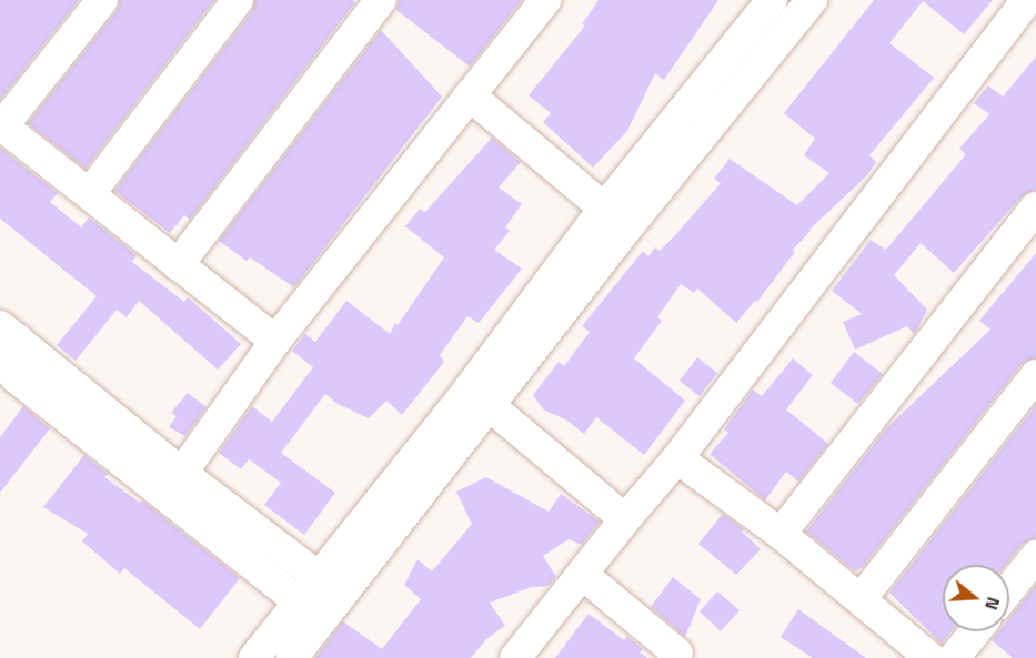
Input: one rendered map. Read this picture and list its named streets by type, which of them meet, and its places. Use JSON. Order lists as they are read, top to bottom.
{
  "north": "right"
}
